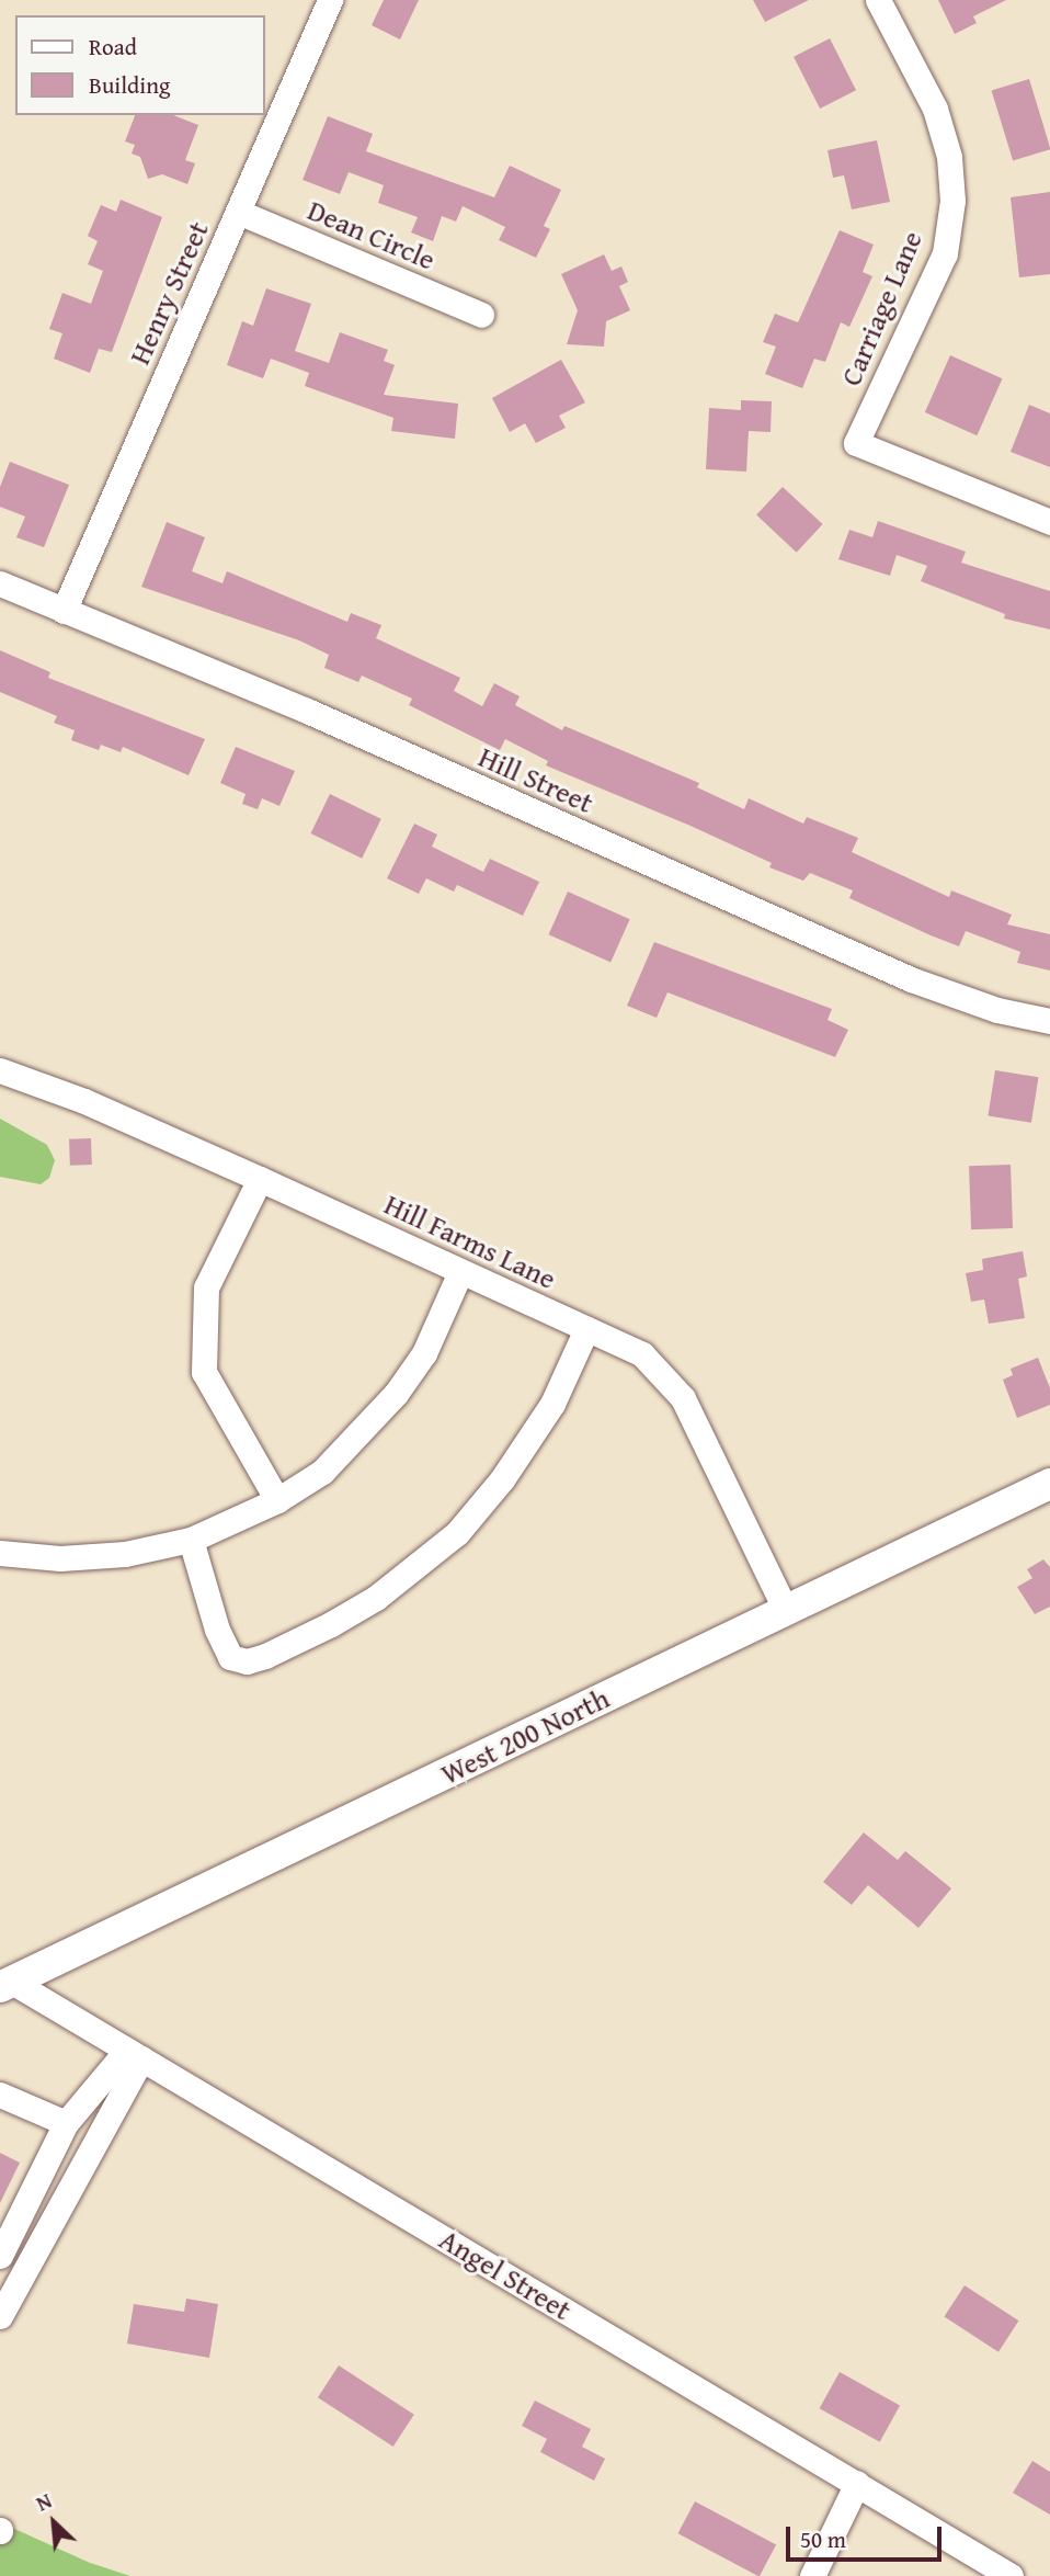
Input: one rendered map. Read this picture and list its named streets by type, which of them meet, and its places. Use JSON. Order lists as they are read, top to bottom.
{
  "streets": {
    "main road": ["West 200 North"],
    "street": [
      "Dean Circle",
      "Henry Street",
      "Carriage Lane",
      "Hill Street",
      "Hill Farms Lane",
      "Angel Street"
    ]
  },
  "crossings": [
    ["Dean Circle", "Henry Street"],
    ["Henry Street", "Hill Street"],
    ["Hill Farms Lane", "West 200 North"],
    ["West 200 North", "Angel Street"]
  ],
  "legend": ["Road", "Building"],
  "scale_bar": "50 m",
  "north": "top left"
}
